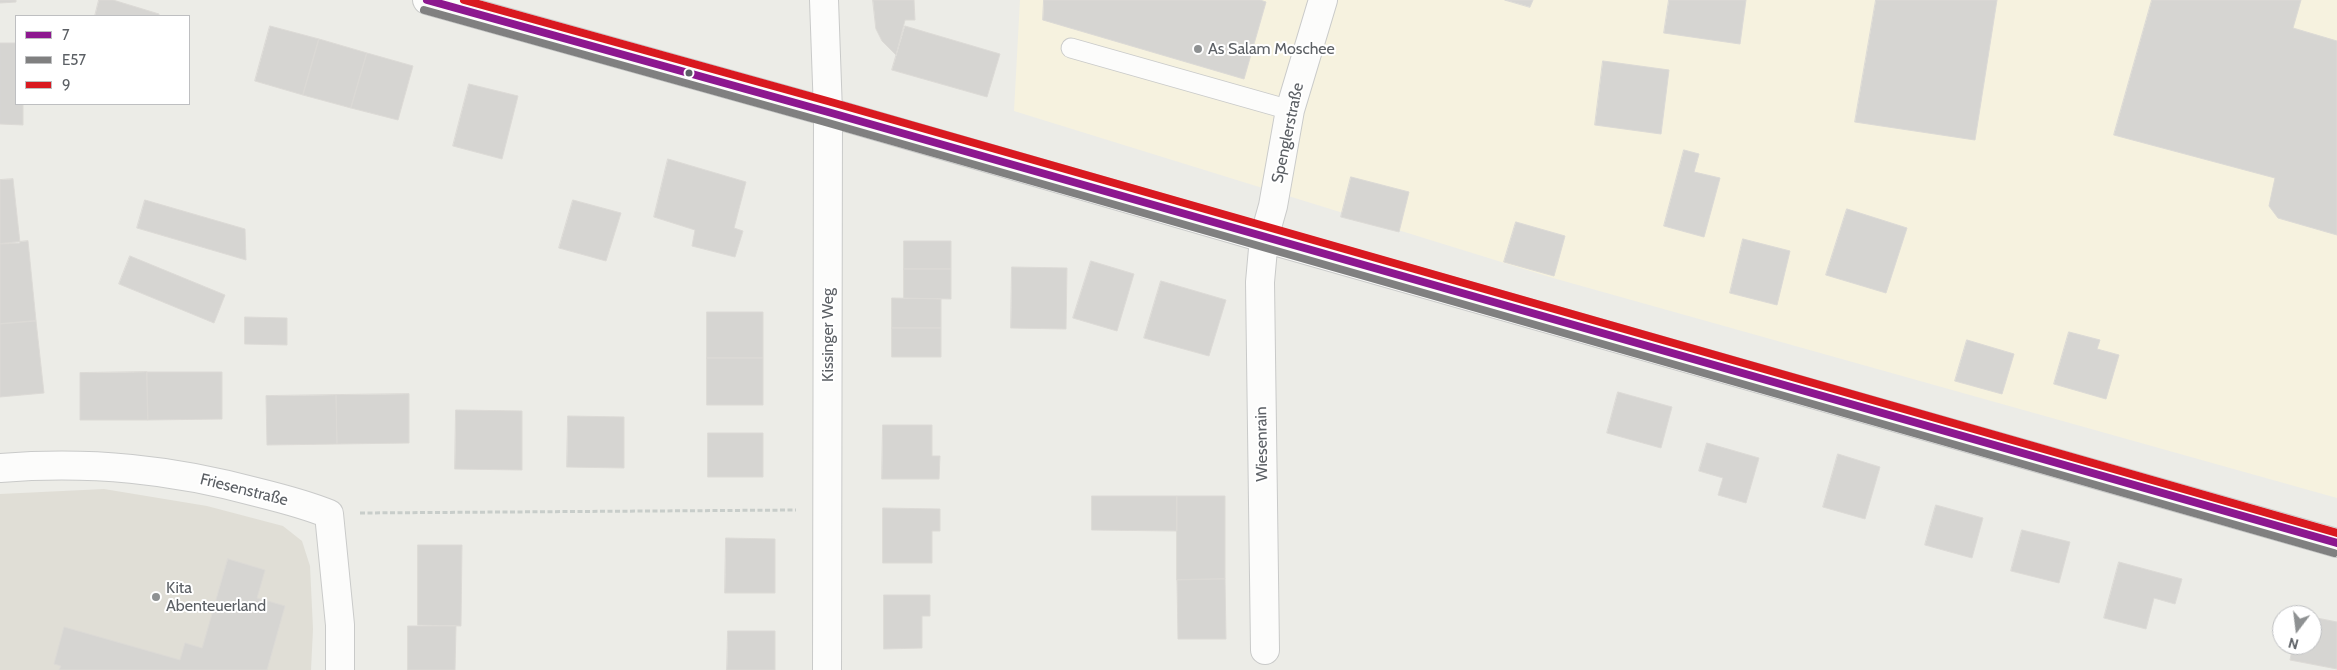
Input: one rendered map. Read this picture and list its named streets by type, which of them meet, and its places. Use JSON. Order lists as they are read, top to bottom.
{
  "streets": {
    "street": [
      "Spenglerstraße",
      "Kissinger Weg",
      "Wiesenrain",
      "Friesenstraße"
    ]
  },
  "crossings": [
    ["Spenglerstraße", "Wiesenrain"]
  ],
  "places": ["As Salam Moschee", "Kita Abenteuerland"],
  "lines": ["transit line 7", "transit line 9", "transit line E57"],
  "legend": ["7", "E57", "9"],
  "north": "bottom"
}
